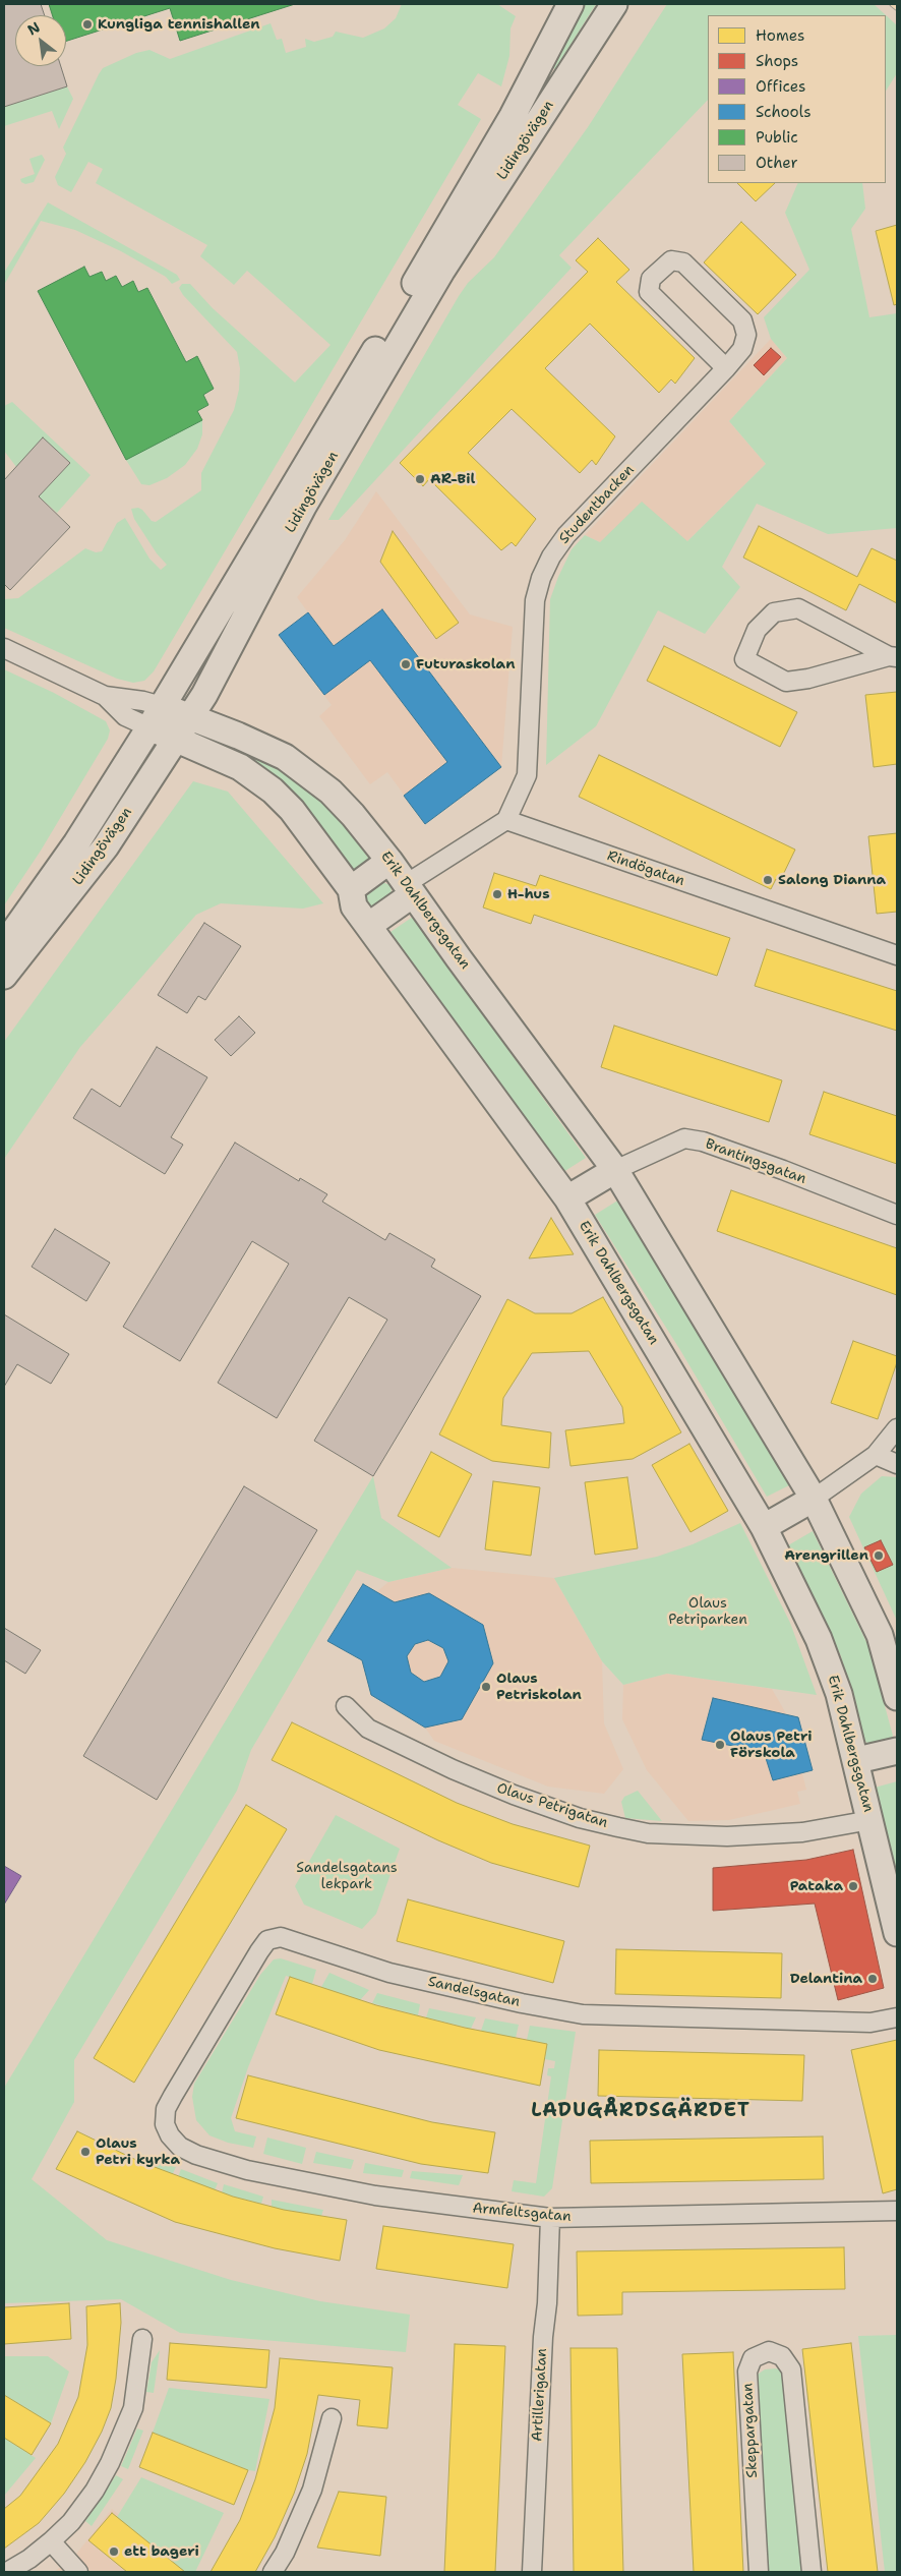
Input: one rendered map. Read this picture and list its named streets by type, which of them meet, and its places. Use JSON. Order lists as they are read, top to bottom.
{
  "streets": {
    "street": [
      "Lidingövägen",
      "Studentbacken",
      "Rindögatan",
      "Erik Dahlbergsgatan",
      "Brantingsgatan",
      "Olaus Petrigatan",
      "Sandelsgatan",
      "Armfeltsgatan",
      "Artillerigatan",
      "Skeppargatan"
    ]
  },
  "crossings": [
    ["Lidingövägen", "Erik Dahlbergsgatan"],
    ["Studentbacken", "Rindögatan"],
    ["Erik Dahlbergsgatan", "Brantingsgatan"],
    ["Erik Dahlbergsgatan", "Olaus Petrigatan"],
    ["Sandelsgatan", "Armfeltsgatan"],
    ["Armfeltsgatan", "Artillerigatan"]
  ],
  "districts": ["LADUGÅRDSGÄRDET"],
  "parks": ["Olaus Petriparken", "Sandelsgatans lekpark"],
  "places": [
    "Kungliga tennishallen",
    "AR-Bil",
    "Futuraskolan",
    "Salong Dianna",
    "H-hus",
    "Arengrillen",
    "Olaus Petriskolan",
    "Olaus Petri Förskola",
    "Pataka",
    "Delantina",
    "Olaus Petri kyrka",
    "ett bageri"
  ],
  "legend": [
    "Homes",
    "Shops",
    "Offices",
    "Schools",
    "Public",
    "Other"
  ],
  "north": "top left"
}
